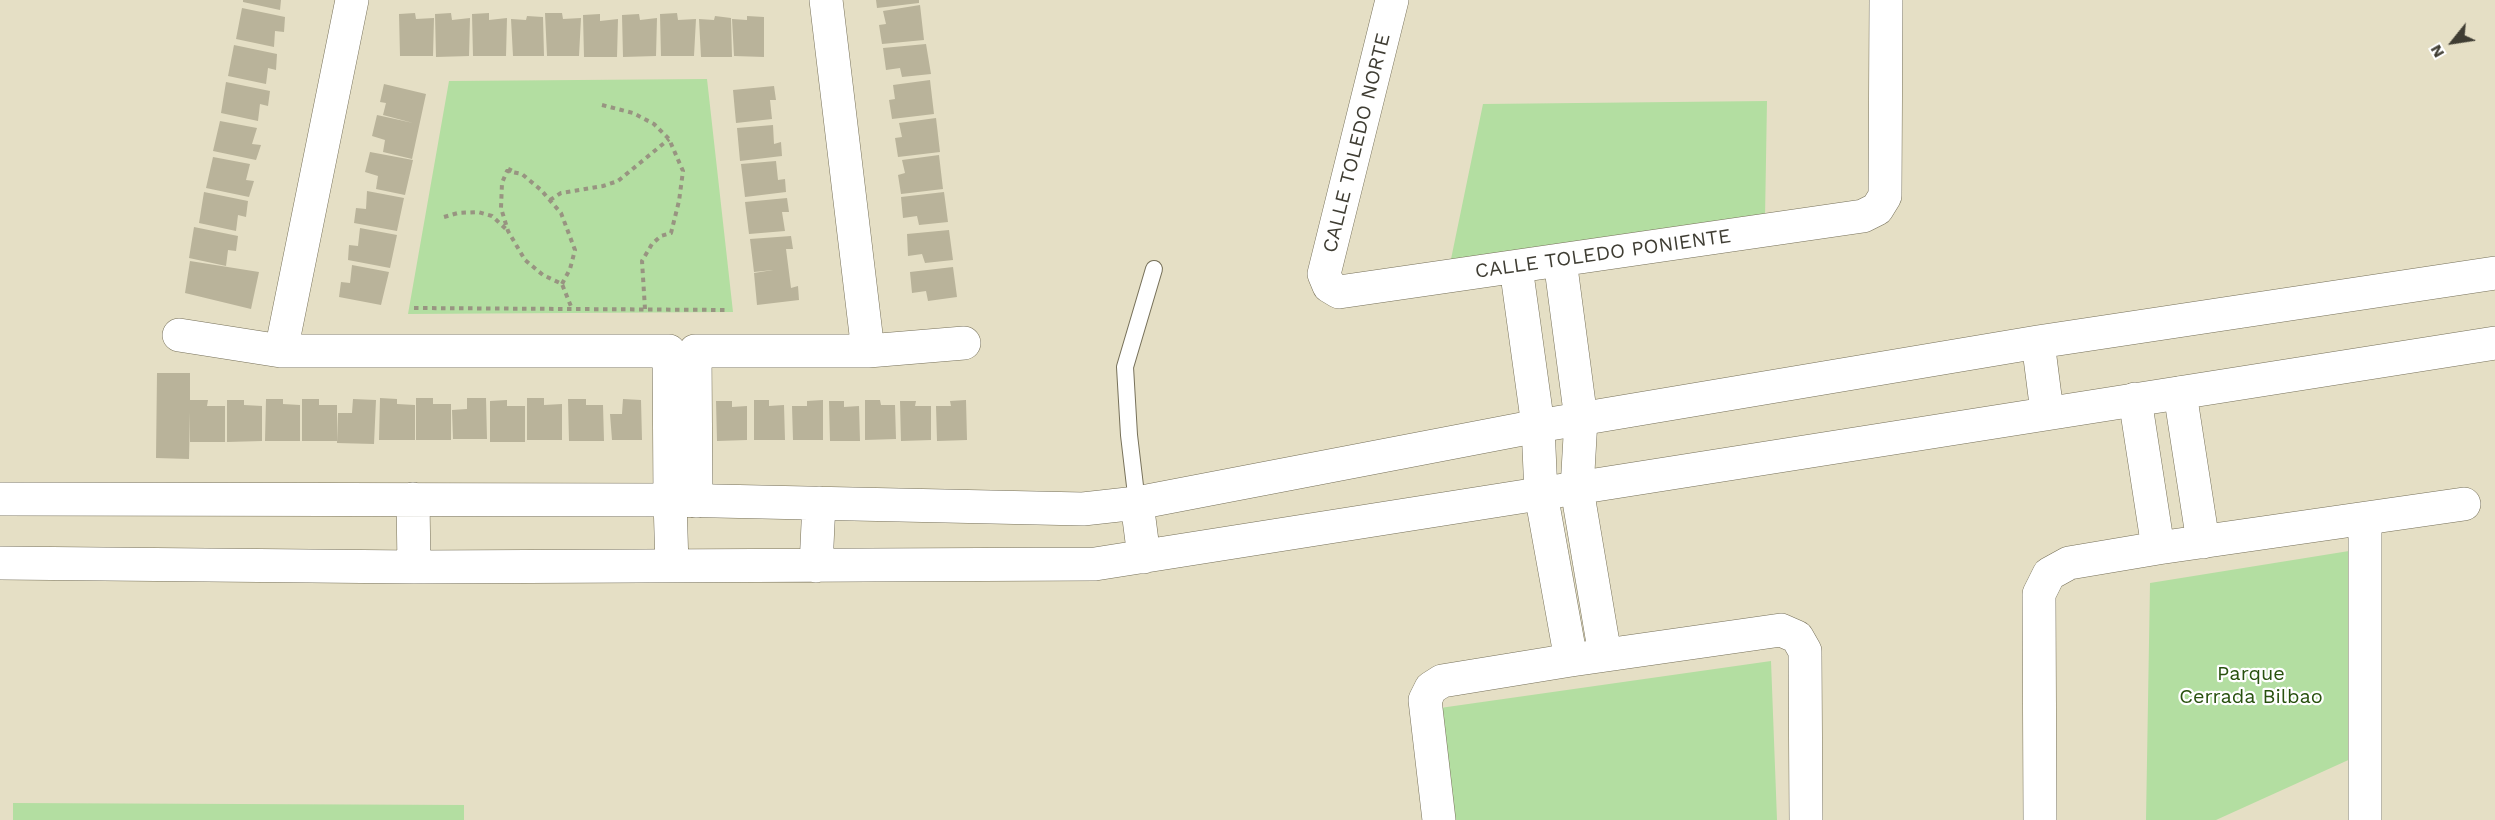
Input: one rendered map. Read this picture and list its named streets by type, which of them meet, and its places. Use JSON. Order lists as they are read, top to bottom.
{
  "streets": {
    "street": ["CALLE TOLEDO NORTE", "CALLE TOLEDO PONIENTE"]
  },
  "crossings": [
    ["CALLE TOLEDO NORTE", "CALLE TOLEDO PONIENTE"]
  ],
  "parks": ["Parque Cerrada Bilbao"],
  "north": "bottom left"
}
